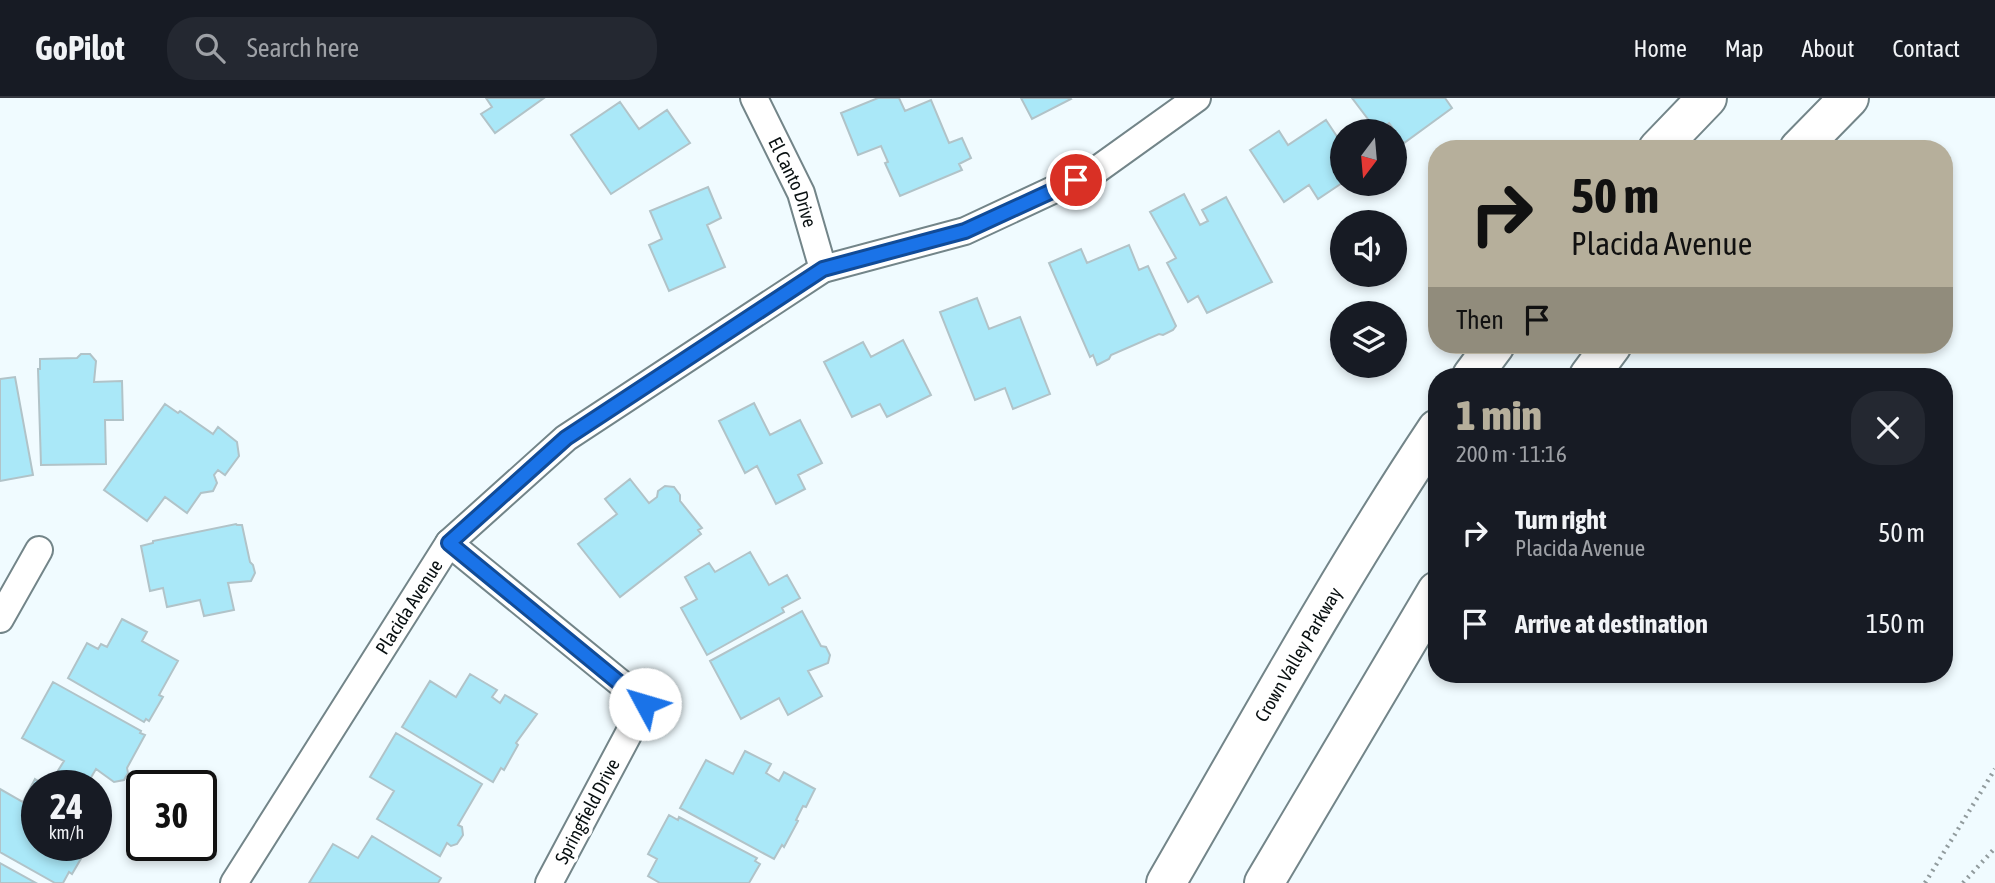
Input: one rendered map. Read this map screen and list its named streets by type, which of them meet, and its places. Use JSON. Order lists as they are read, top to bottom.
{
  "streets": {
    "main road": ["Crown Valley Parkway"],
    "street": ["El Canto Drive", "Placida Avenue", "Springfield Drive"]
  },
  "crossings": [
    ["El Canto Drive", "Placida Avenue"],
    ["Placida Avenue", "Springfield Drive"]
  ],
  "north": "bottom",
  "page": {
    "header": "GoPilot",
    "search": "Search here",
    "nav": [
      "Home",
      "Map",
      "About",
      "Contact"
    ],
    "turn": ["50 m", "Placida Avenue"],
    "then": "Then",
    "heading": ["1 min", "200 m · 11:16"],
    "list": [
      {
        "name": "Turn right",
        "note": "Placida Avenue",
        "value": "50 m"
      },
      {
        "name": "Arrive at destination",
        "value": "150 m"
      }
    ],
    "speed": "24 km/h",
    "limit": "30"
  }
}
